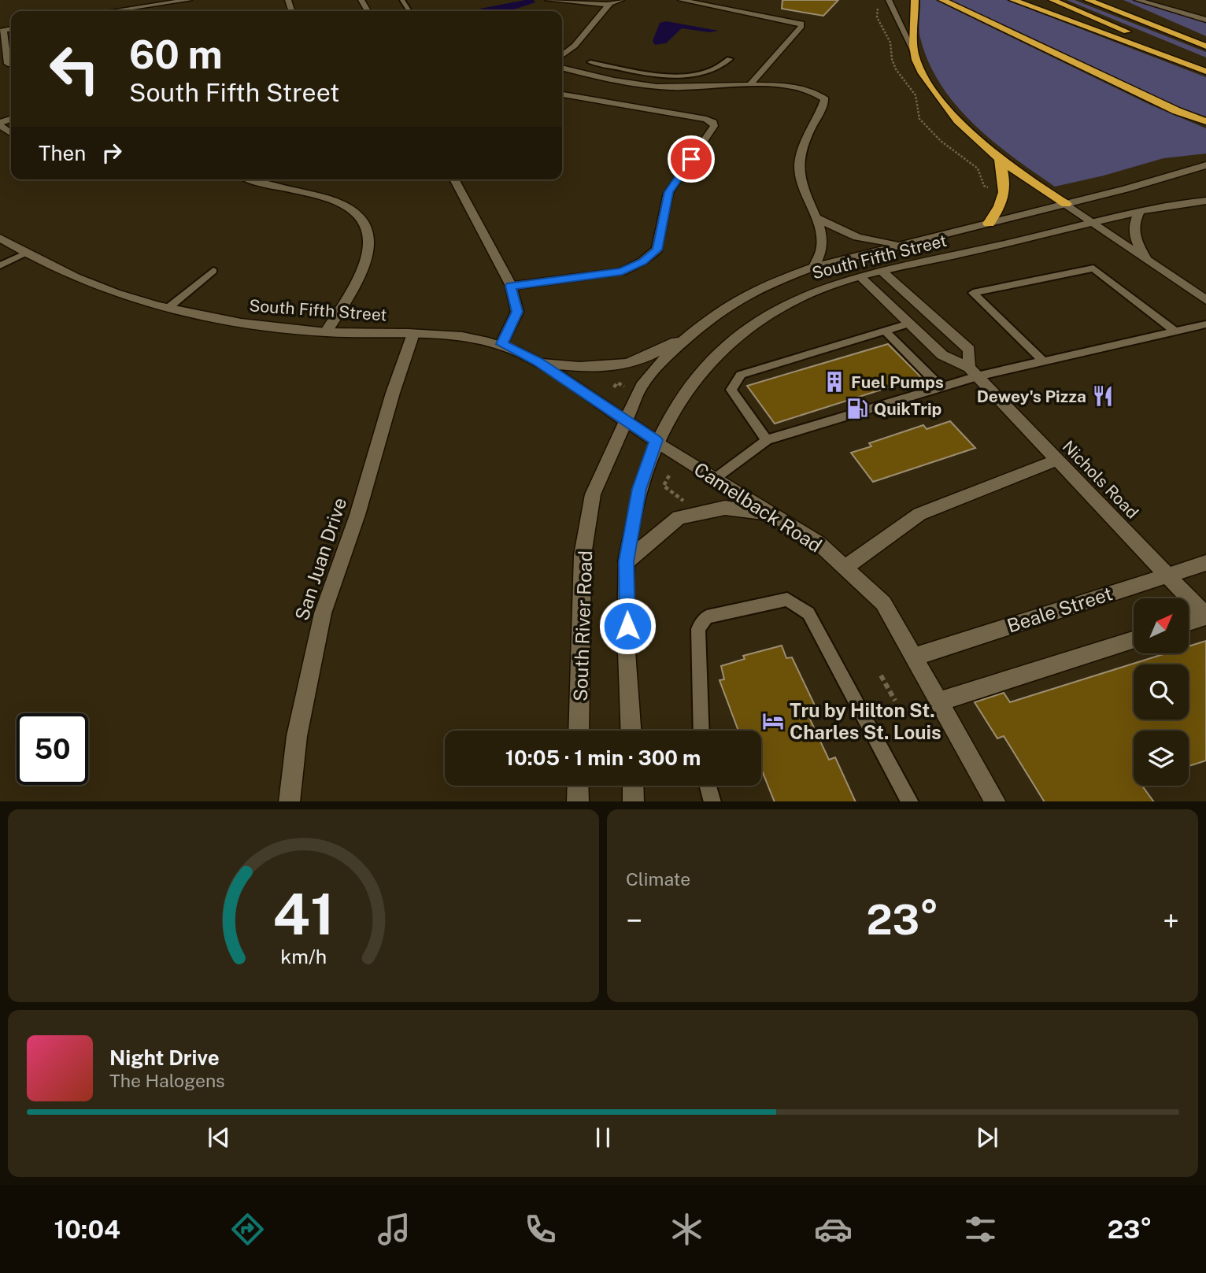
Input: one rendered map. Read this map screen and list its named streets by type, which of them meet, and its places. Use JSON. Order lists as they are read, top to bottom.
{
  "streets": {
    "street": [
      "South Fifth Street",
      "Nichols Road",
      "Camelback Road",
      "San Juan Drive",
      "Beale Street",
      "South River Road"
    ]
  },
  "crossings": [
    ["South Fifth Street", "Nichols Road"],
    ["South Fifth Street", "Camelback Road"],
    ["South Fifth Street", "San Juan Drive"],
    ["South Fifth Street", "South River Road"],
    ["Nichols Road", "Beale Street"],
    ["Camelback Road", "Beale Street"]
  ],
  "places": {
    "building": ["Fuel Pumps"],
    "restaurant": ["Dewey's Pizza"],
    "fuel station": ["QuikTrip"],
    "hotel": ["Tru by Hilton St. Charles St. Louis"]
  },
  "north": "top right",
  "page": {
    "turn": ["60 m", "South Fifth Street"],
    "then": "Then",
    "limit": "50",
    "trip": "10:05 · 1 min · 300 m",
    "tile": "Climate",
    "heat": ["−", "23°", "+"],
    "song": ["Night Drive", "The Halogens"],
    "tabs": ["10:04", "23°"],
    "gauge": ["41", "km/h"]
  }
}
